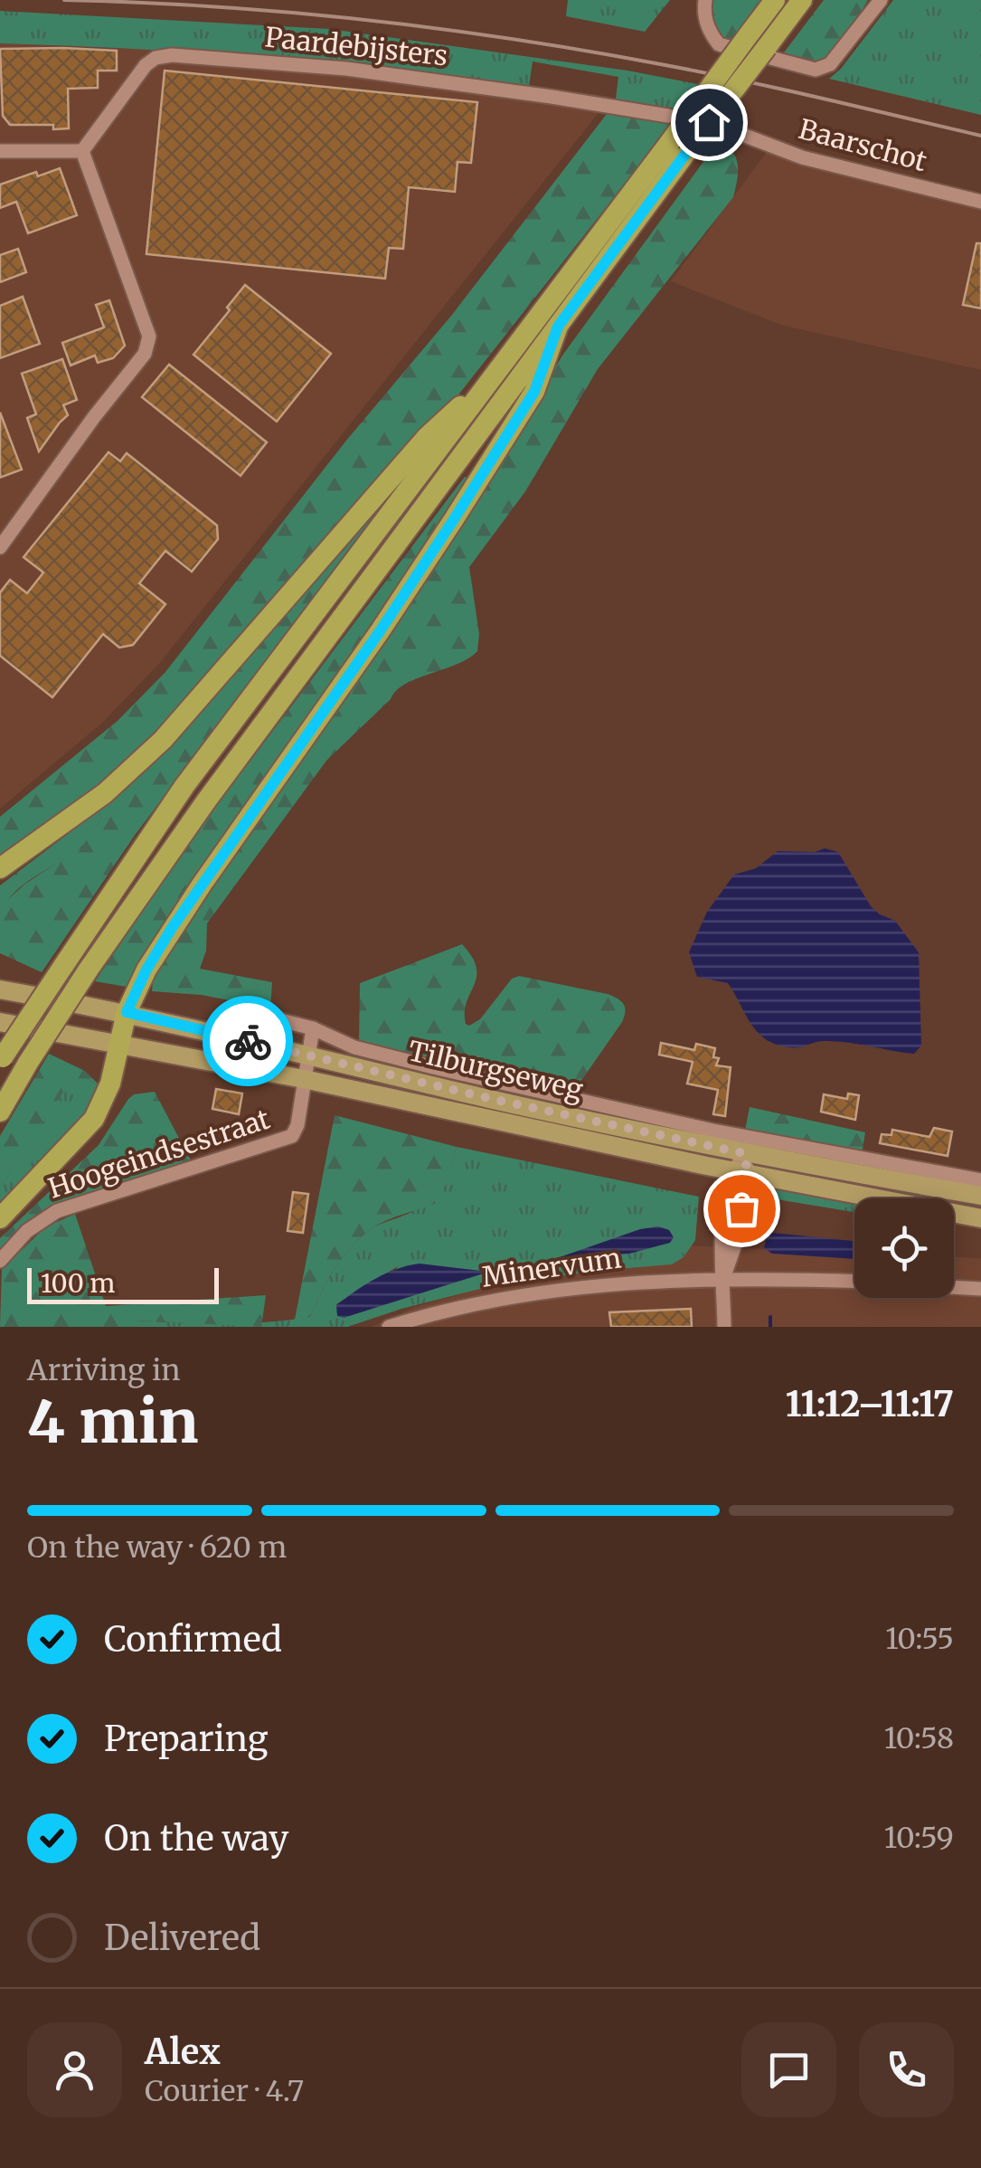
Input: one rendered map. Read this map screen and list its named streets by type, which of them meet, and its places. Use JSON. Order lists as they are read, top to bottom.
{
  "streets": {
    "main road": ["Tilburgseweg"],
    "street": [
      "Paardebijsters",
      "Baarschot",
      "Hoogeindsestraat",
      "Minervum"
    ]
  },
  "crossings": [
    ["Paardebijsters", "Baarschot"],
    ["Tilburgseweg", "Hoogeindsestraat"]
  ],
  "scale_bar": "100 m",
  "page": {
    "scale": "100 m",
    "heading": ["4 min", "Arriving in", "11:12–11:17"],
    "panel": ["Alex", "Courier · 4.7"],
    "bar": "On the way · 620 m",
    "list": [
      ["Confirmed", "10:55"],
      ["Preparing", "10:58"],
      ["On the way", "10:59"],
      "Delivered"
    ]
  }
}
